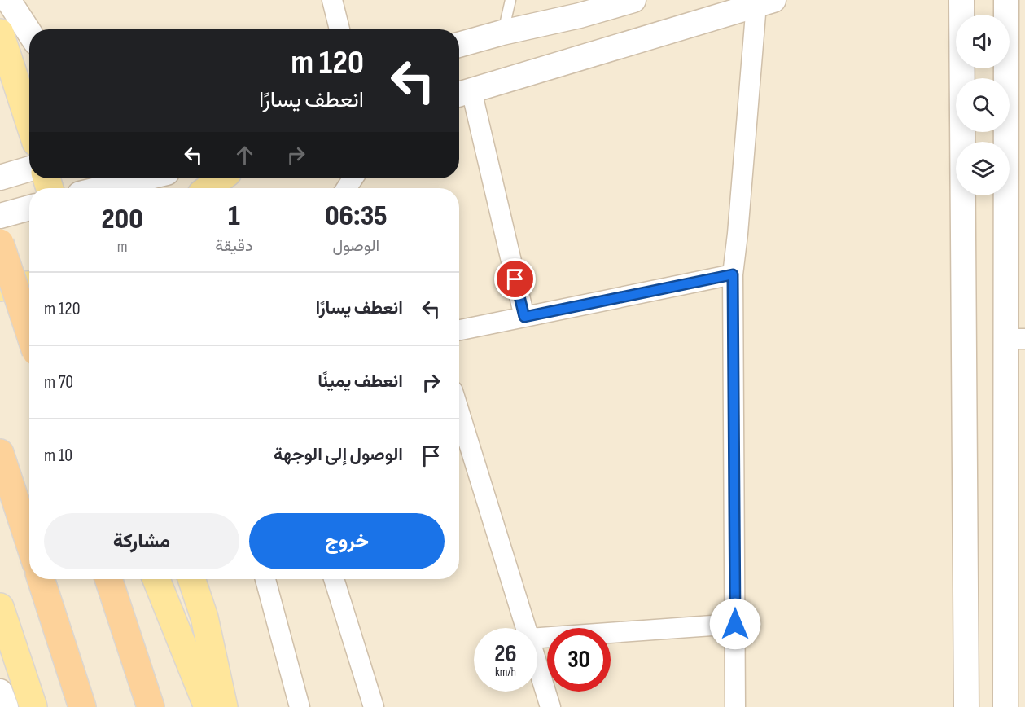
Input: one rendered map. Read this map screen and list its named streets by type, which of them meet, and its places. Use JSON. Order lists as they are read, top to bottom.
{
  "page": {
    "turn": ["120 m", "انعطف يسارًا"],
    "eta": [
      "06:35",
      "الوصول",
      "1",
      "دقيقة",
      "200",
      "m"
    ],
    "list": [
      {
        "name": "انعطف يسارًا",
        "value": "120 m"
      },
      {
        "name": "انعطف يمينًا",
        "value": "70 m"
      },
      {
        "name": "الوصول إلى الوجهة",
        "value": "10 m"
      }
    ],
    "buttons": ["خروج", "مشاركة"],
    "speed": "26 km/h",
    "limit": "30"
  }
}
